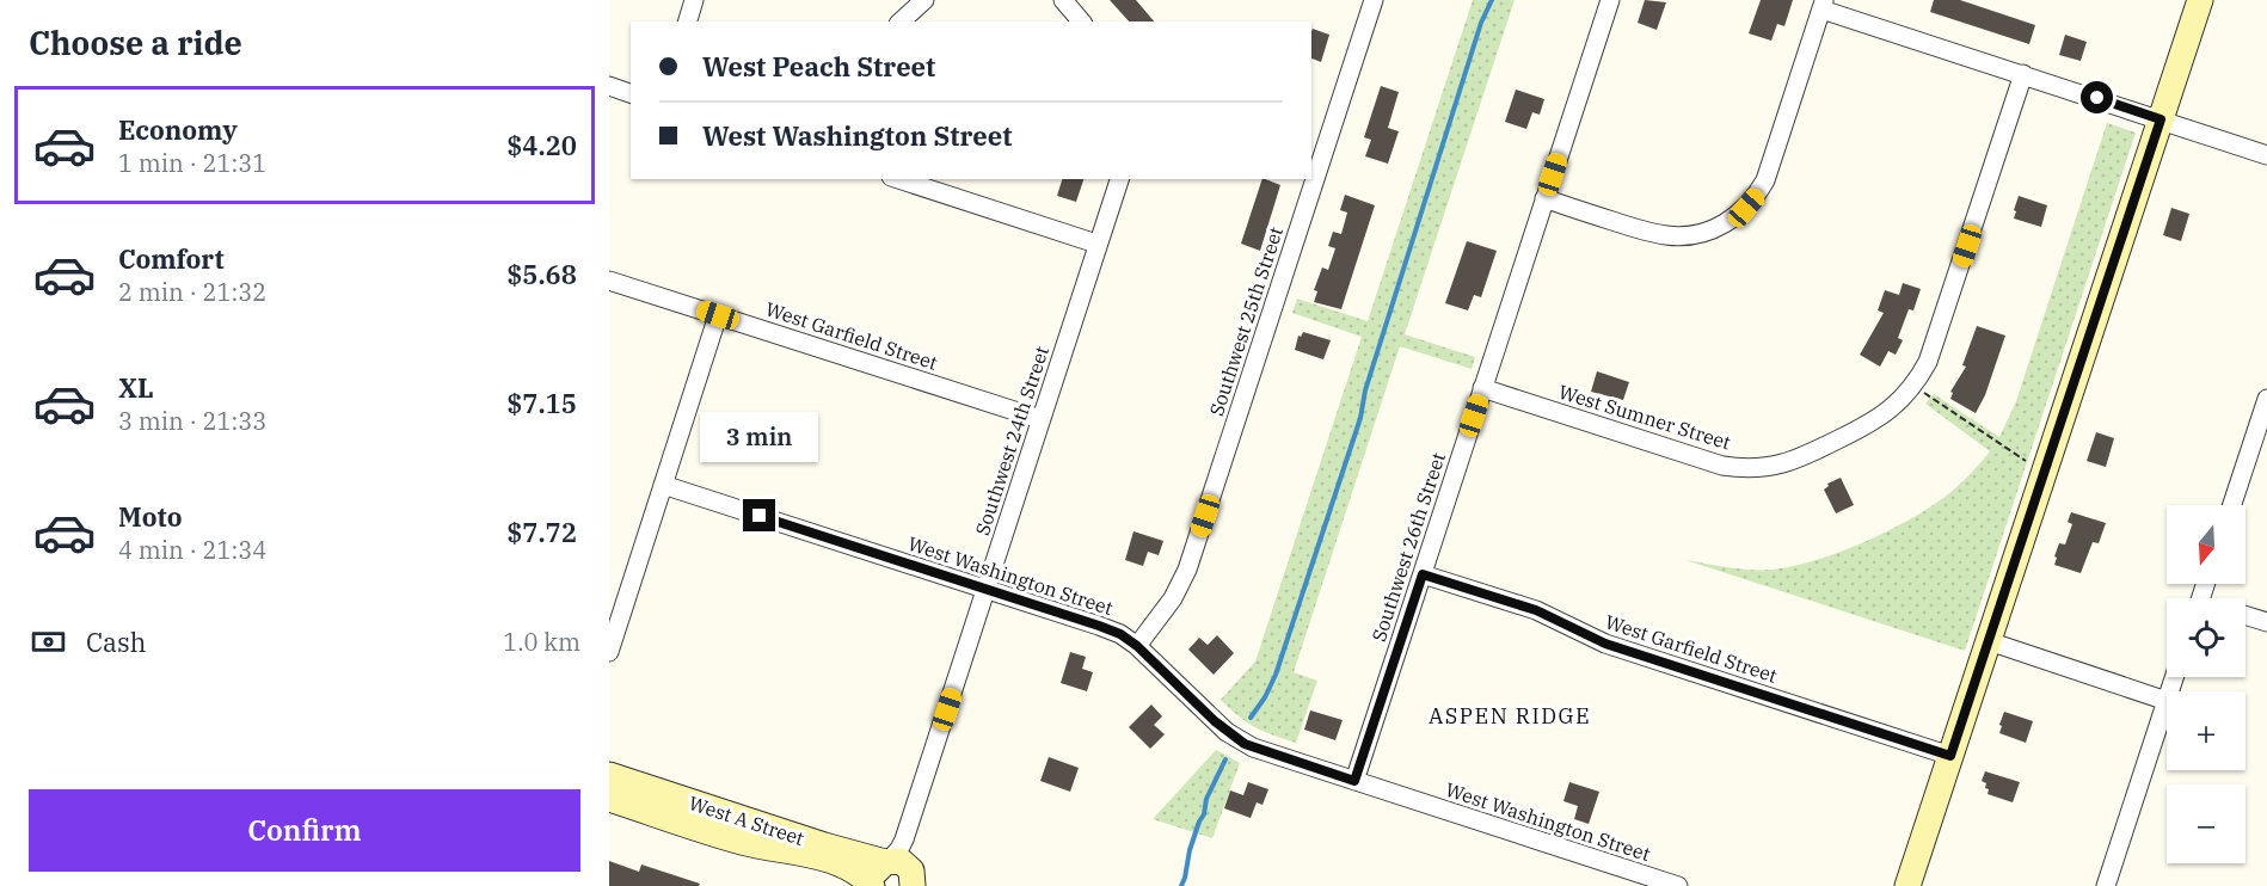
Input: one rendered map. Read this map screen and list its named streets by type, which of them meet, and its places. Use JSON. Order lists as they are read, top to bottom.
{
  "streets": {
    "street": [
      "Southwest 25th Street",
      "West Garfield Street",
      "West Sumner Street",
      "Southwest 24th Street",
      "Southwest 26th Street",
      "West Washington Street",
      "West A Street"
    ]
  },
  "crossings": [
    ["Southwest 25th Street", "West Washington Street"],
    ["West Garfield Street", "Southwest 24th Street"],
    ["West Garfield Street", "Southwest 26th Street"],
    ["West Sumner Street", "Southwest 26th Street"],
    ["Southwest 24th Street", "West Washington Street"],
    ["Southwest 24th Street", "West A Street"],
    ["Southwest 26th Street", "West Washington Street"]
  ],
  "districts": ["ASPEN RIDGE"],
  "north": "bottom",
  "page": {
    "heading": "Choose a ride",
    "banner": ["West Peach Street", "West Washington Street"],
    "list": [
      {
        "name": "Economy",
        "note": "1 min · 21:31",
        "value": "$4.20"
      },
      {
        "name": "Comfort",
        "note": "2 min · 21:32",
        "value": "$5.68"
      },
      {
        "name": "XL",
        "note": "3 min · 21:33",
        "value": "$7.15"
      },
      {
        "name": "Moto",
        "note": "4 min · 21:34",
        "value": "$7.72"
      }
    ],
    "bubble": "3 min",
    "map_buttons": ["+", "−"],
    "pay": ["Cash", "1.0 km"],
    "buttons": "Confirm"
  }
}
